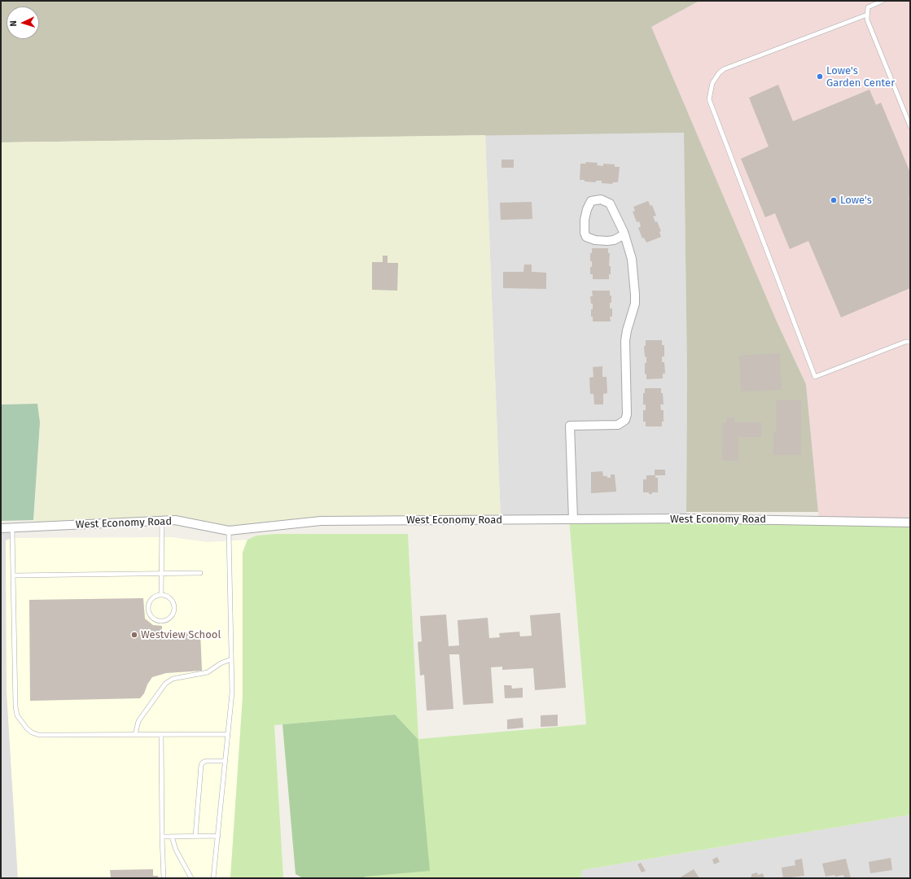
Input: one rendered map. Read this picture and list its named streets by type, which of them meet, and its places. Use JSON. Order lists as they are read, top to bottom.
{
  "streets": {
    "street": ["West Economy Road"]
  },
  "places": ["Lowe's Garden Center", "Lowe's", "Westview School"],
  "north": "left"
}
